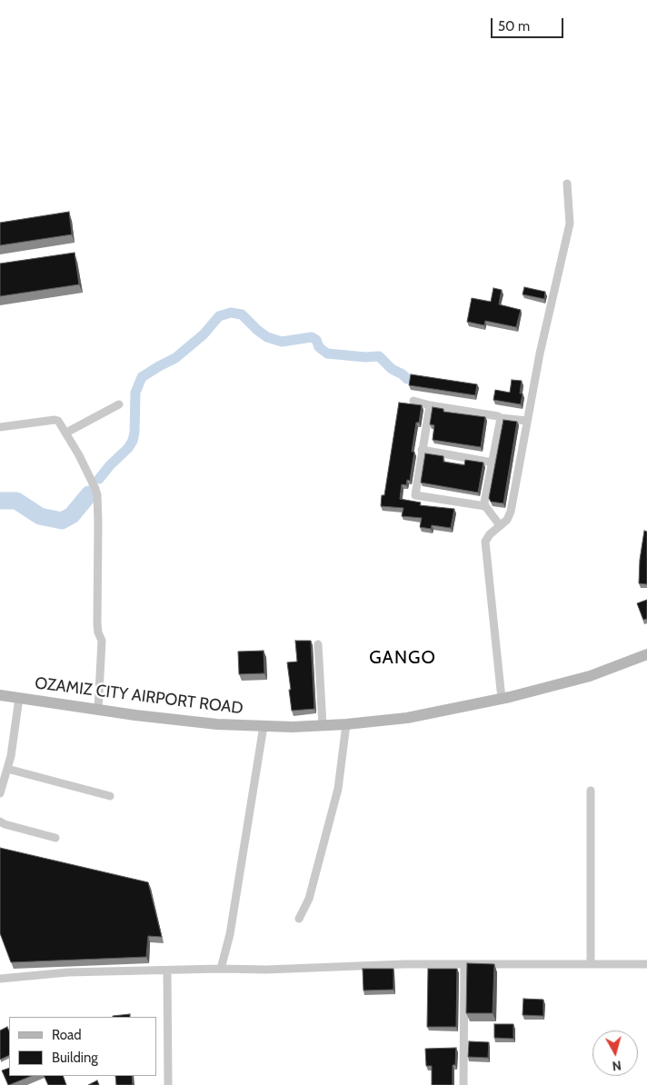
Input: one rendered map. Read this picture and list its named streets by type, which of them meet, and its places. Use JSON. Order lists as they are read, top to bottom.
{
  "streets": {
    "main road": ["OZAMIZ CITY AIRPORT ROAD"]
  },
  "districts": ["GANGO"],
  "legend": ["Road", "Building"],
  "scale_bar": "50 m",
  "north": "bottom"
}
